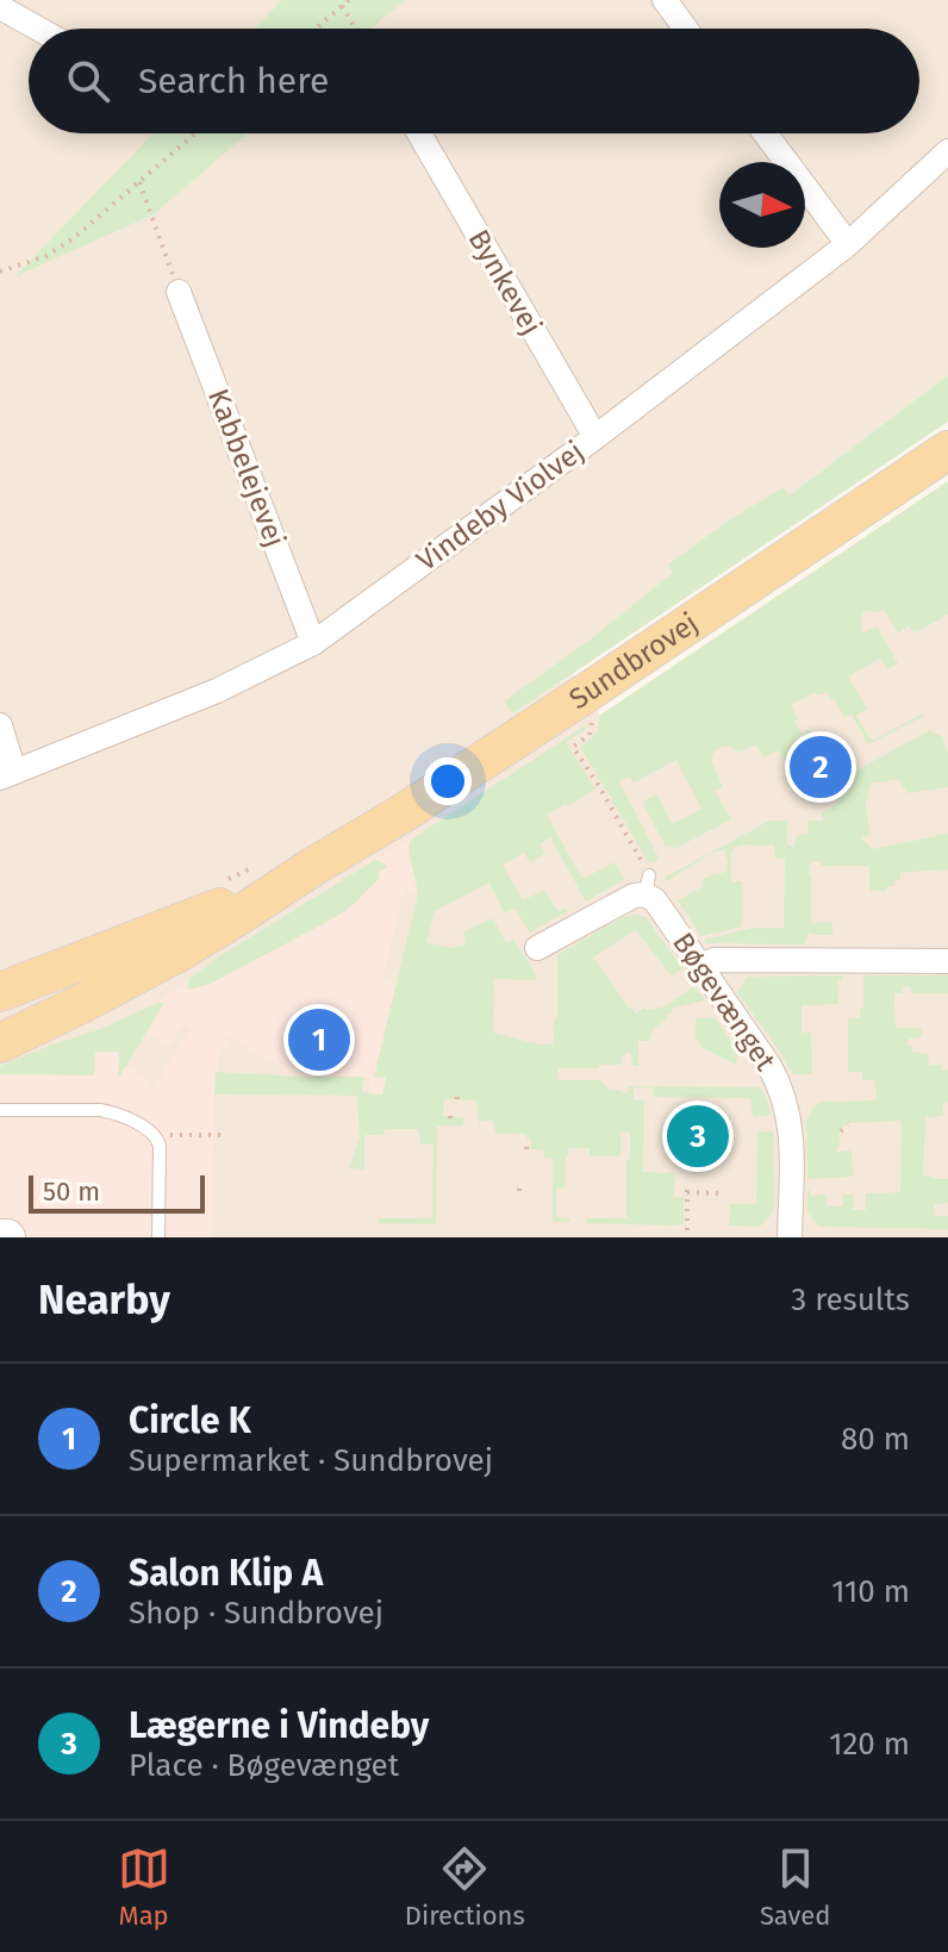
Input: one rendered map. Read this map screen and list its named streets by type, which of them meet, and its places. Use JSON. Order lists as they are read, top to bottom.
{
  "streets": {
    "main road": ["Sundbrovej"],
    "street": [
      "Bynkevej",
      "Kabbelejevej",
      "Vindeby Violvej",
      "Bøgevænget"
    ]
  },
  "crossings": [
    ["Bynkevej", "Vindeby Violvej"],
    ["Kabbelejevej", "Vindeby Violvej"]
  ],
  "scale_bar": "50 m",
  "north": "right",
  "page": {
    "search": "Search here",
    "pins": ["2", "1", "3"],
    "scale": "50 m",
    "heading": ["Nearby", "3 results"],
    "list": [
      {
        "mark": "1",
        "name": "Circle K",
        "note": "Supermarket · Sundbrovej",
        "value": "80 m"
      },
      {
        "mark": "2",
        "name": "Salon Klip A",
        "note": "Shop · Sundbrovej",
        "value": "110 m"
      },
      {
        "mark": "3",
        "name": "Lægerne i Vindeby",
        "note": "Place · Bøgevænget",
        "value": "120 m"
      }
    ],
    "nav": ["Map", "Directions", "Saved"]
  }
}
